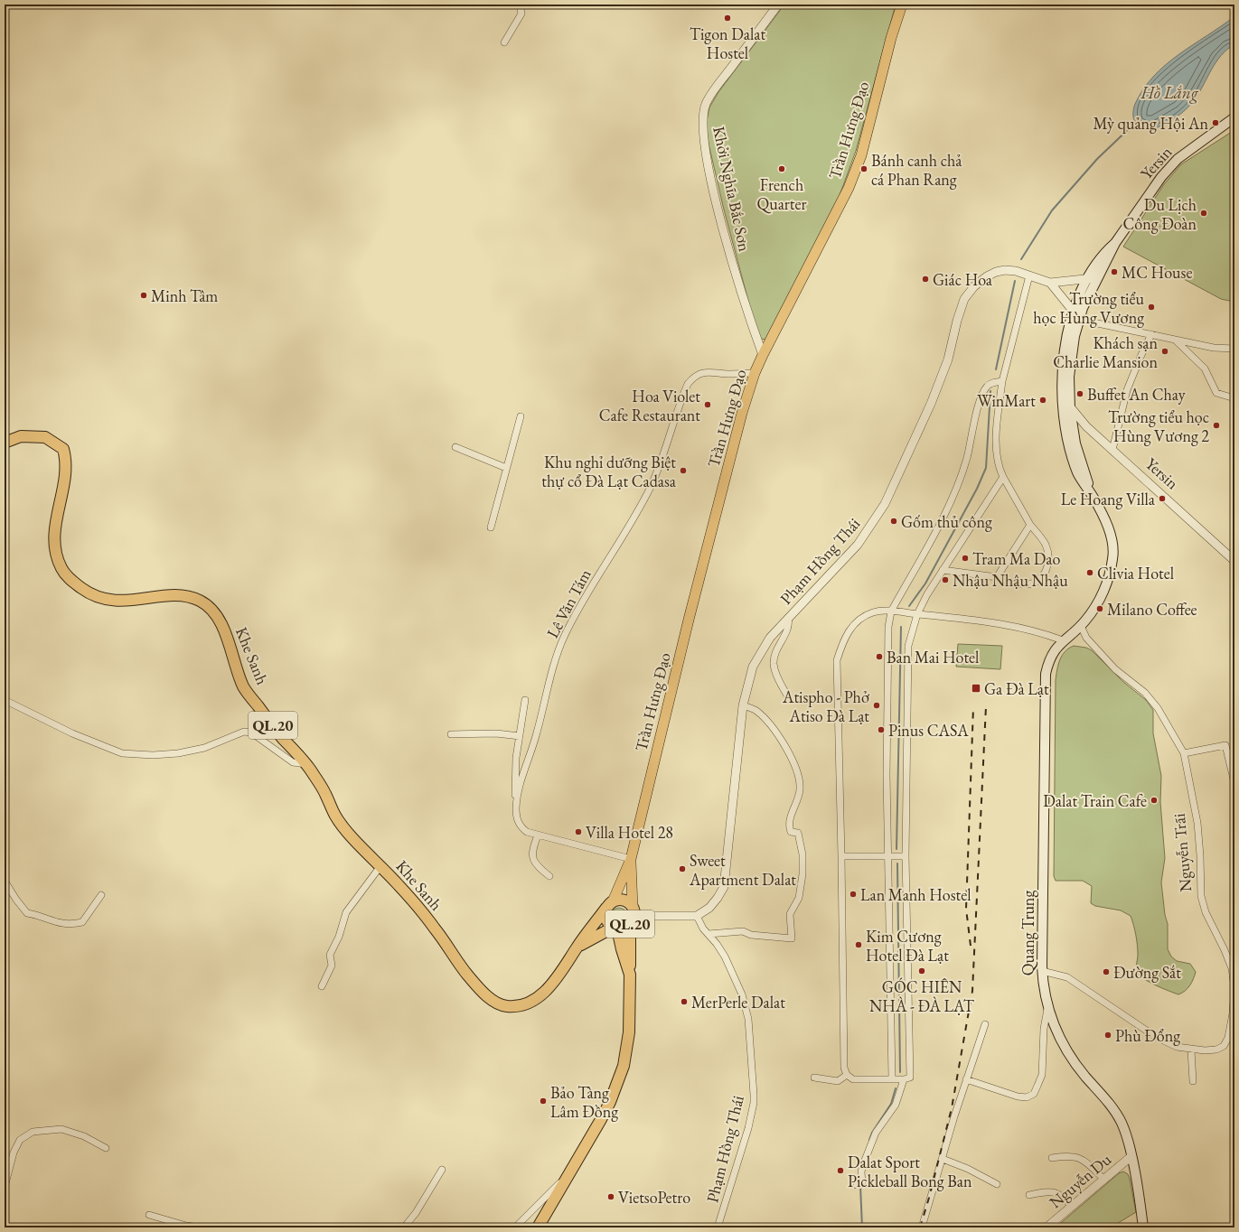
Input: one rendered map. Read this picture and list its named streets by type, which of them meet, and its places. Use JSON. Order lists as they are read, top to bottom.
{
  "streets": {
    "highway": ["Khe Sanh", "QL.20"],
    "main road": ["Trần Hưng Đạo", "Yersin", "Quang Trung"],
    "street": [
      "Khởi Nghĩa Bắc Sơn",
      "Phạm Hồng Thái",
      "Lê Văn Tám",
      "Nguyễn Trãi",
      "Nguyễn Du"
    ]
  },
  "crossings": [
    ["Trần Hưng Đạo", "Khởi Nghĩa Bắc Sơn"],
    ["Trần Hưng Đạo", "Lê Văn Tám"],
    ["Trần Hưng Đạo", "Khe Sanh"],
    ["Trần Hưng Đạo", "QL.20"],
    ["Yersin", "Phạm Hồng Thái"],
    ["Khe Sanh", "QL.20"],
    ["Nguyễn Trãi", "Quang Trung"],
    ["Quang Trung", "Nguyễn Du"]
  ],
  "water": ["Hồ Lắng"],
  "places": {
    "other": [
      "Tigon Dalat Hostel",
      "Mỳ quảng Hội An",
      "French Quarter",
      "Bánh canh chả cá Phan Rang",
      "Du Lịch Công Đoàn",
      "MC House",
      "Giác Hoa",
      "Minh Tâm",
      "Trường tiểu học Hùng Vương",
      "Khách sạn Charlie Mansion",
      "Buffet An Chay",
      "WinMart",
      "Hoa Violet Cafe Restaurant",
      "Trường tiểu học Hùng Vương 2",
      "Khu nghỉ dưỡng Biệt thự cổ Đà Lạt Cadasa",
      "Le Hoang Villa",
      "Gốm thủ công",
      "Tram Ma Dao",
      "Clivia Hotel",
      "Nhậu Nhậu Nhậu",
      "Milano Coffee",
      "Ban Mai Hotel",
      "Atispho - Phở Atiso Đà Lạt",
      "Pinus CASA",
      "Dalat Train Cafe",
      "Villa Hotel 28",
      "Sweet Apartment Dalat",
      "Lan Manh Hostel",
      "Kim Cương Hotel Đà Lạt",
      "GÓC HIÊN NHÀ - ĐÀ LẠT",
      "Đường Sắt",
      "MerPerle Dalat",
      "Phù Đổng",
      "Bảo Tàng Lâm Đồng",
      "Dalat Sport Pickleball Bong Ban",
      "VietsoPetro"
    ],
    "transit": ["Ga Đà Lạt"]
  }
}
